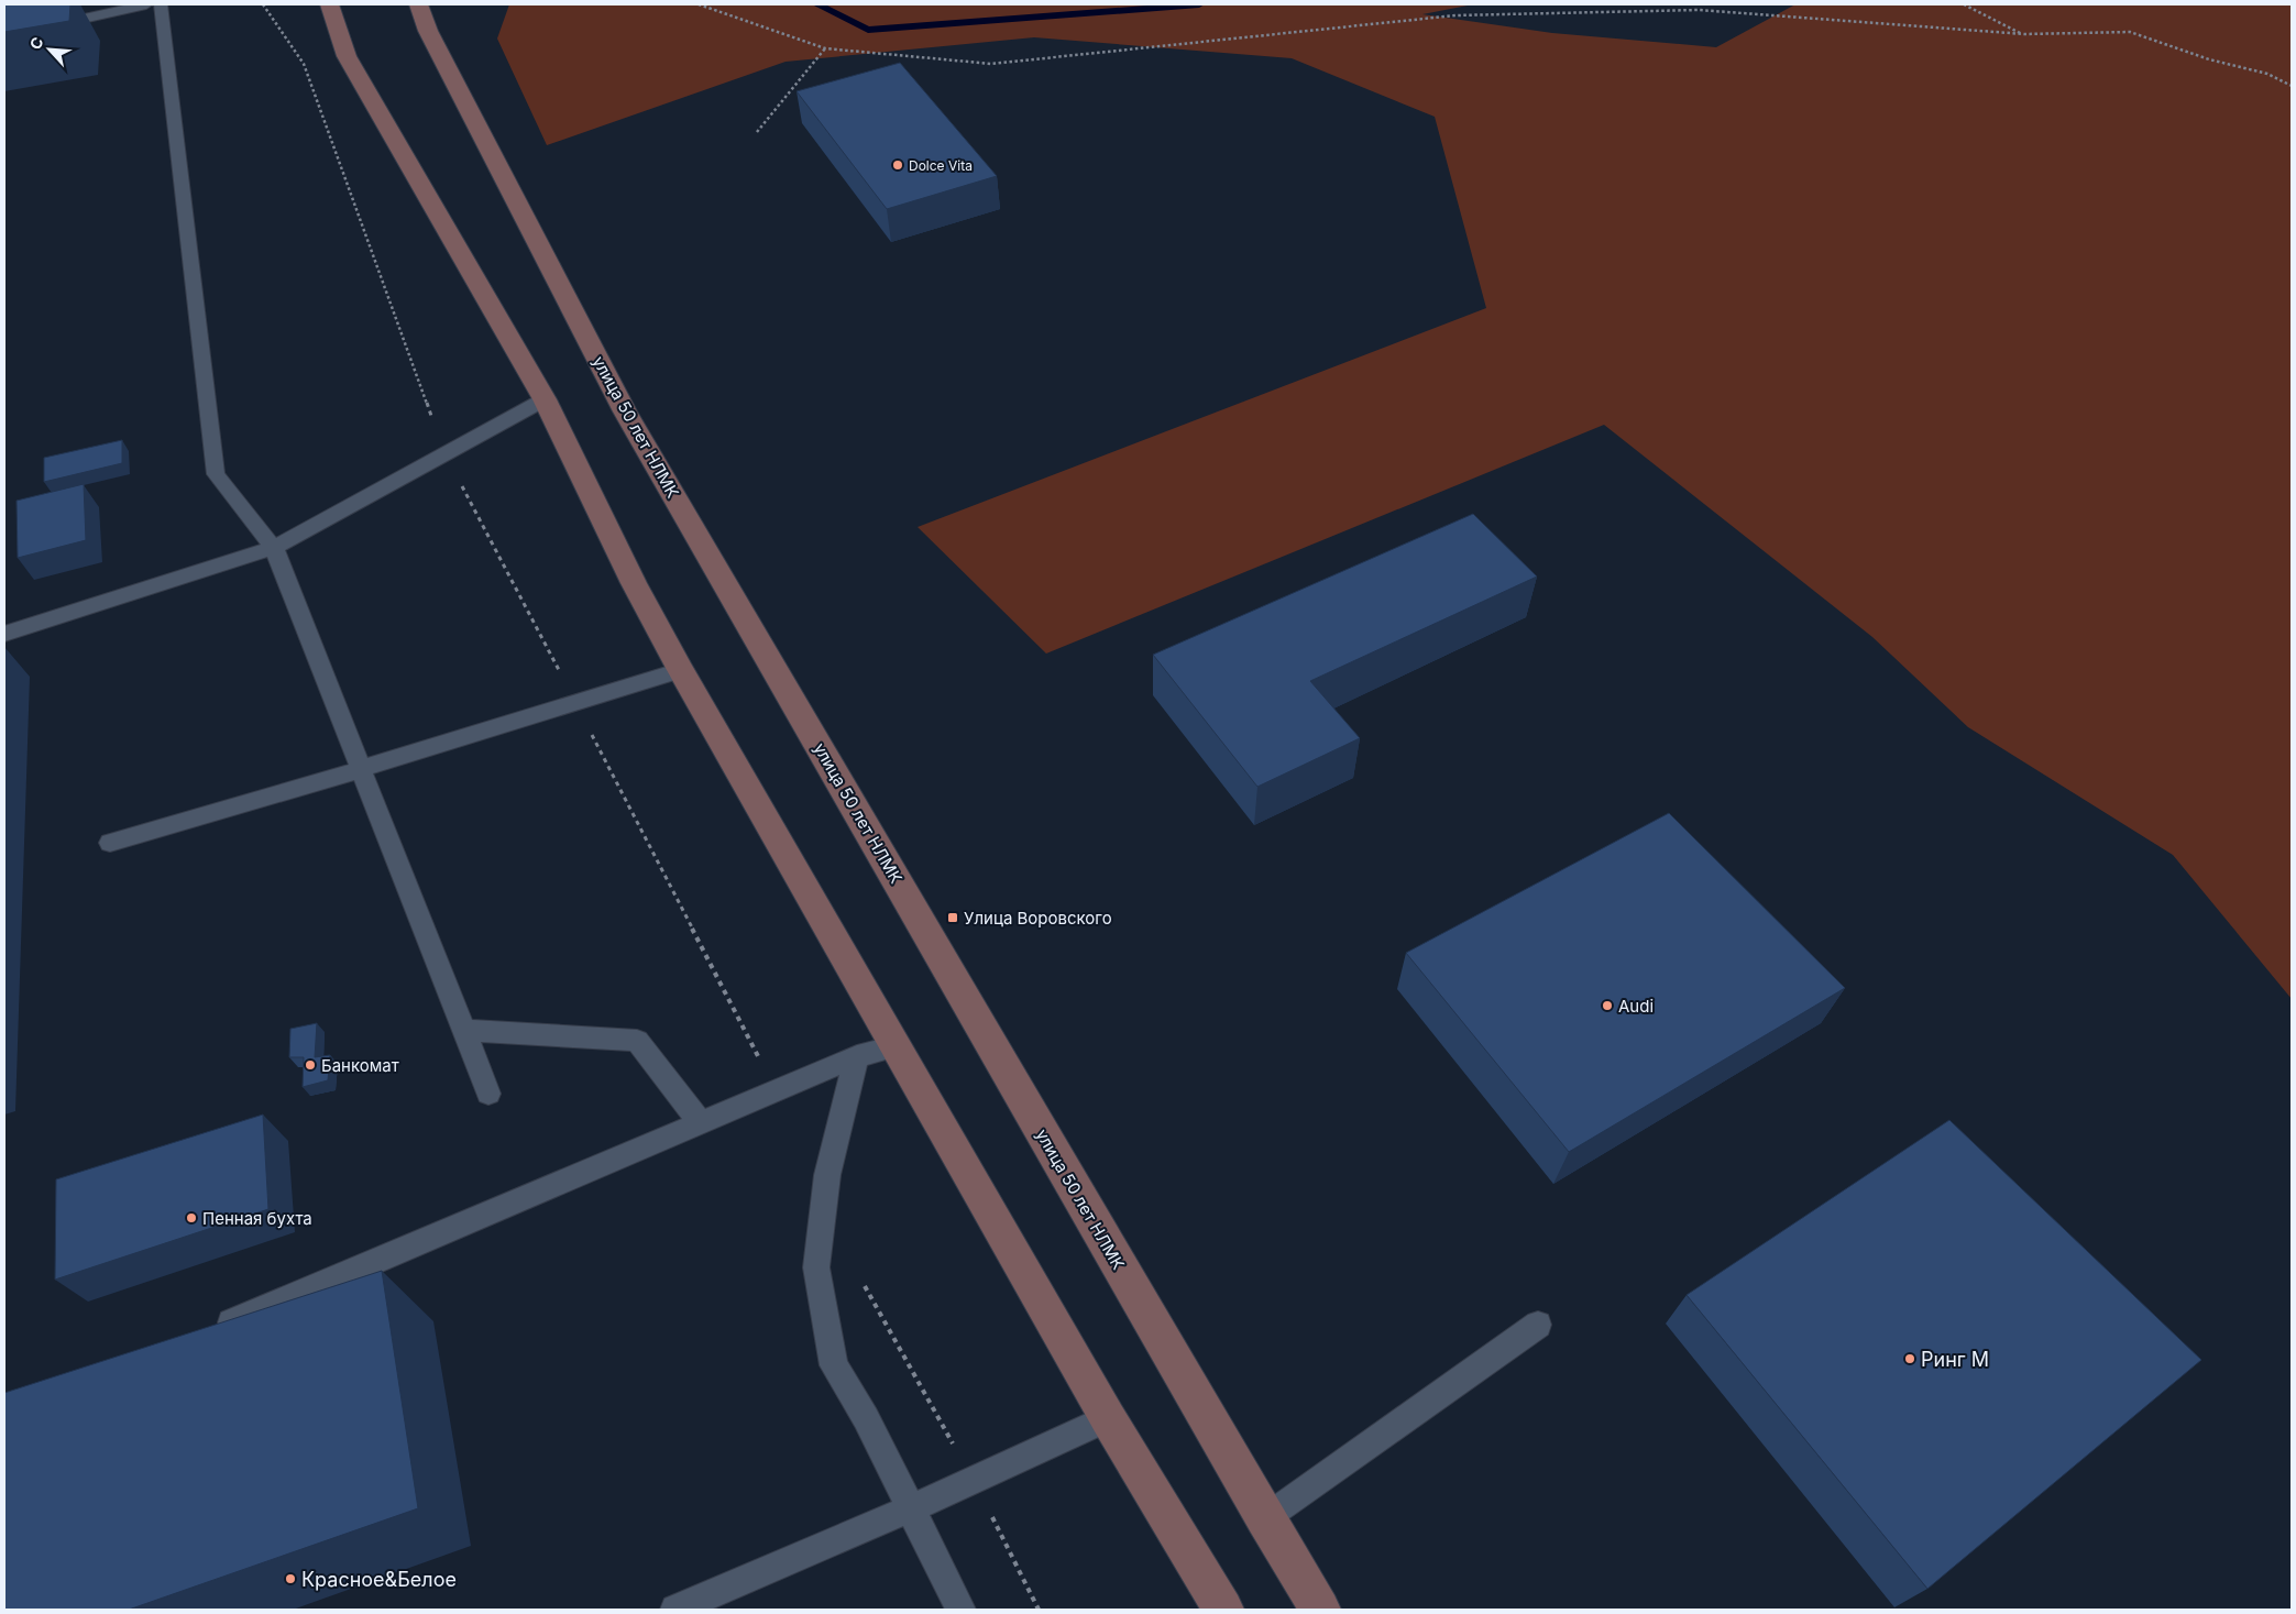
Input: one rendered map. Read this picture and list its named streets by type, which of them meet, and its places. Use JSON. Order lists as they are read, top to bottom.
{
  "streets": {
    "main road": ["улица 50 лет НЛМК"]
  },
  "places": {
    "other": [
      "Dolce Vita",
      "Audi",
      "Банкомат",
      "Пенная бухта",
      "Ринг М",
      "Красное&Белое"
    ],
    "transit": ["Улица Воровского"]
  },
  "north": "top left"
}
